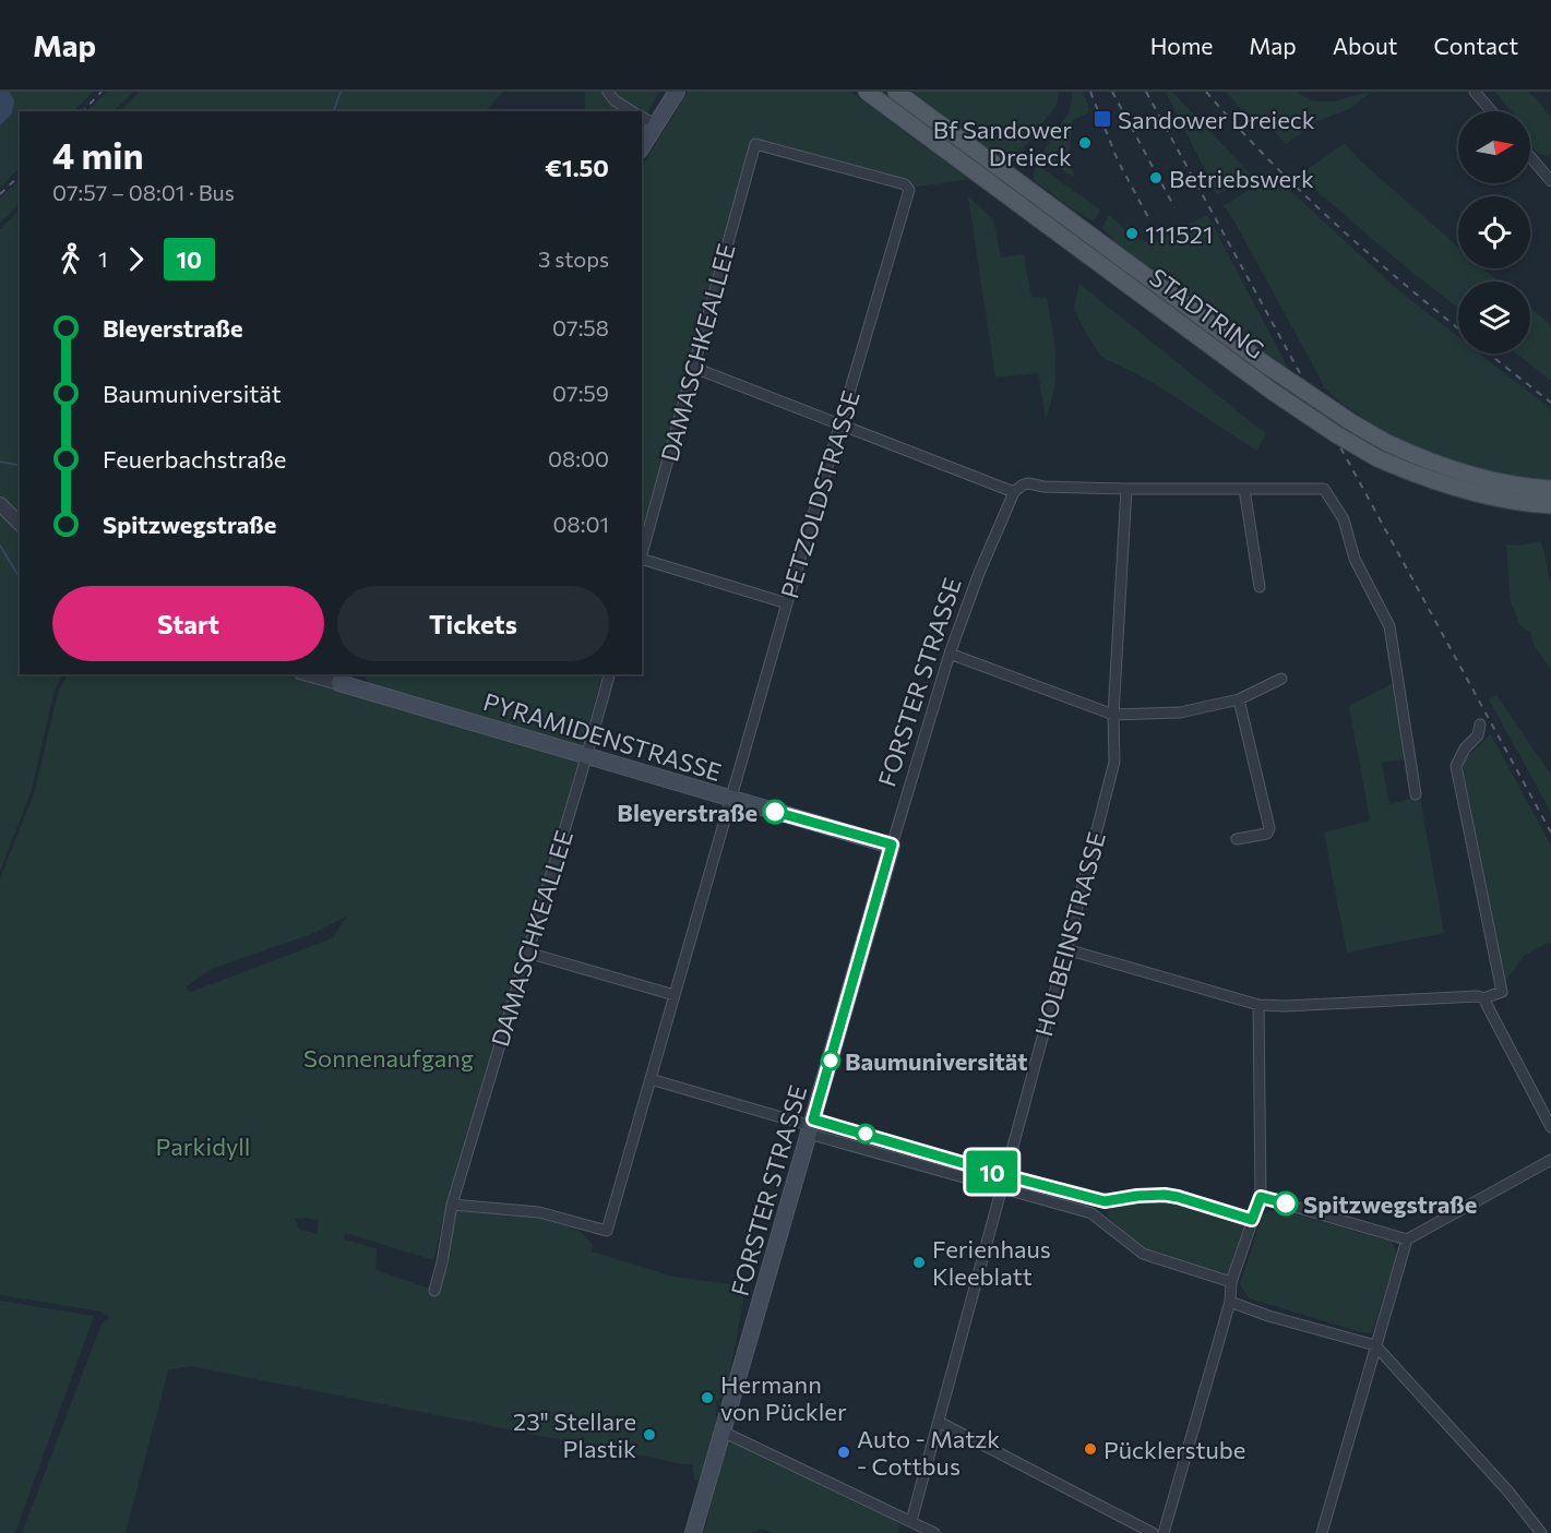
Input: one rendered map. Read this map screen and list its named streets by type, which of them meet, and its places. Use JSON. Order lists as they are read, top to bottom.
{
  "streets": {
    "main road": ["STADTRING", "FORSTER STRASSE", "PYRAMIDENSTRASSE"],
    "street": ["DAMASCHKEALLEE", "PETZOLDSTRASSE", "HOLBEINSTRASSE"]
  },
  "crossings": [
    ["DAMASCHKEALLEE", "PETZOLDSTRASSE"],
    ["DAMASCHKEALLEE", "PYRAMIDENSTRASSE"],
    ["PETZOLDSTRASSE", "PYRAMIDENSTRASSE"],
    ["FORSTER STRASSE", "PYRAMIDENSTRASSE"]
  ],
  "parks": ["Sonnenaufgang", "Parkidyll"],
  "places": {
    "transit": ["Sandower Dreieck"],
    "other": [
      "Bf Sandower Dreieck",
      "Betriebswerk",
      "111521",
      "Bleyerstraße",
      "Baumuniversität",
      "Spitzwegstraße",
      "Ferienhaus Kleeblatt",
      "Hermann von Pückler",
      "23\" Stellare Plastik",
      "Pücklerstube",
      "Auto - Matzk - Cottbus"
    ]
  },
  "lines": ["bus line 10"],
  "north": "right",
  "page": {
    "header": "Map",
    "nav": [
      "Home",
      "Map",
      "About",
      "Contact"
    ],
    "on_map": "10",
    "heading": ["4 min", "07:57 – 08:01 · Bus", "€1.50"],
    "legs": ["1", "10", "3 stops"],
    "list": [
      {
        "name": "Bleyerstraße",
        "value": "07:58"
      },
      {
        "name": "Baumuniversität",
        "value": "07:59"
      },
      {
        "name": "Feuerbachstraße",
        "value": "08:00"
      },
      {
        "name": "Spitzwegstraße",
        "value": "08:01"
      }
    ],
    "buttons": ["Start", "Tickets"]
  }
}
